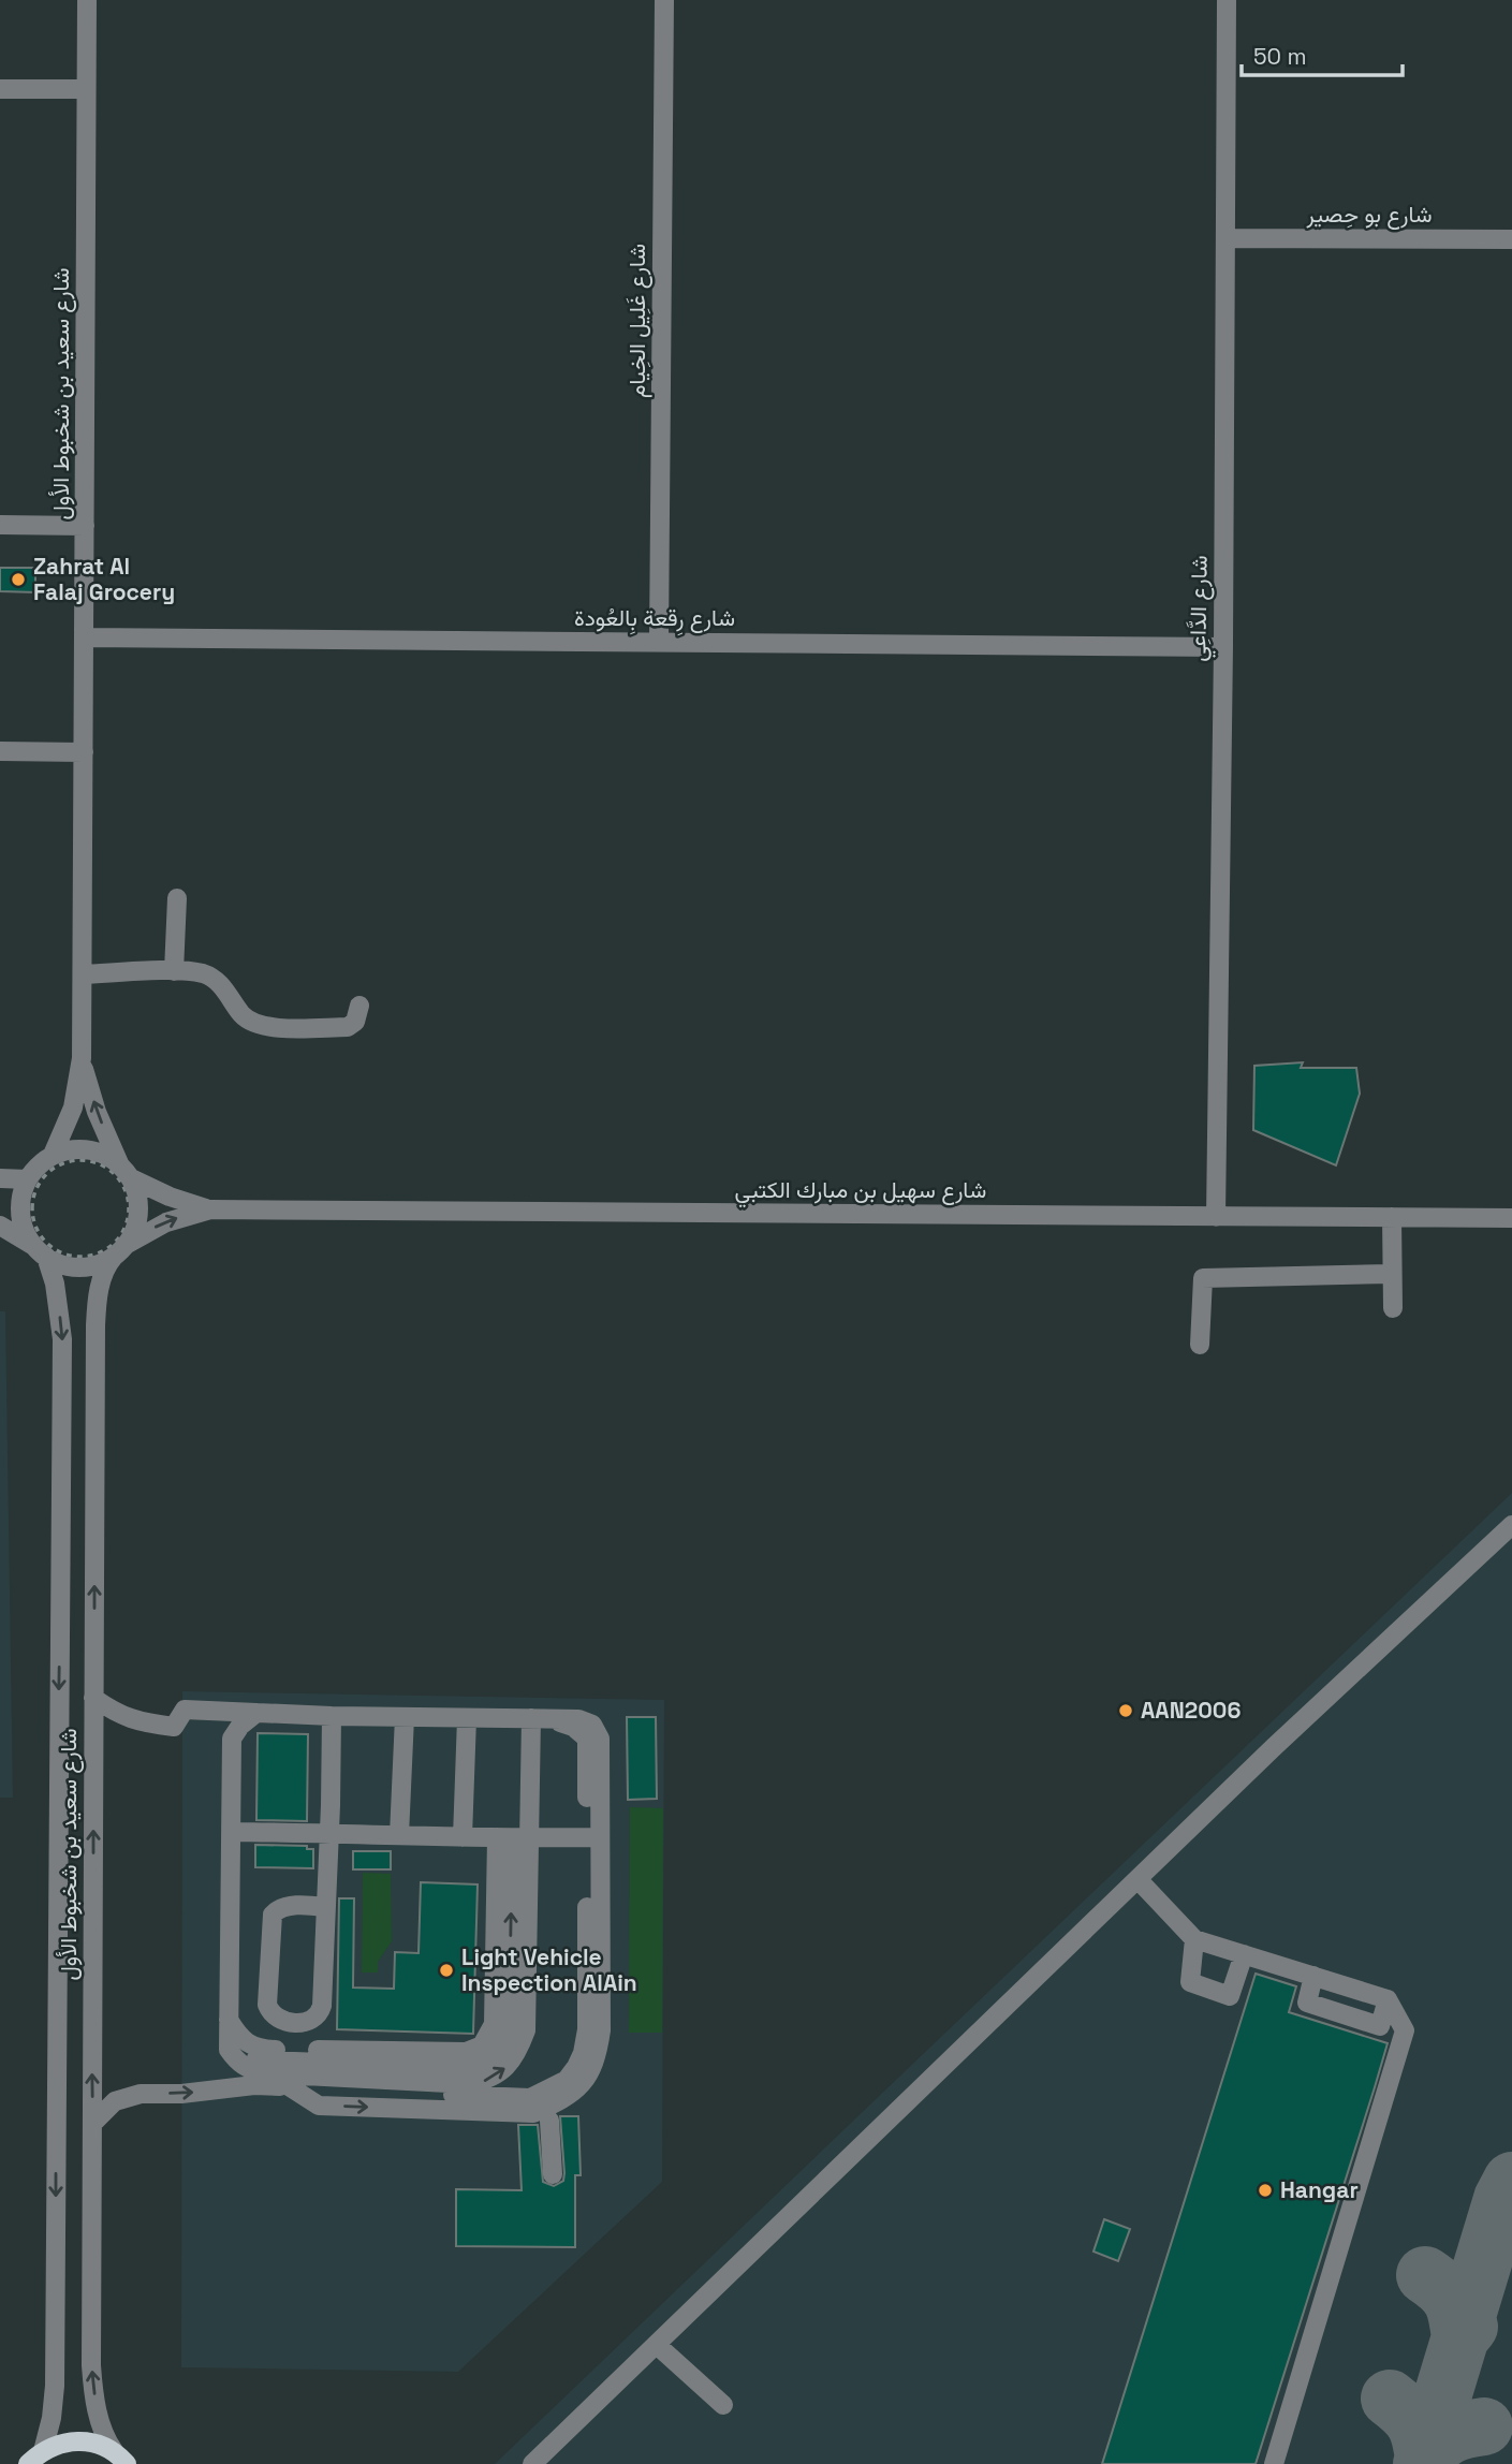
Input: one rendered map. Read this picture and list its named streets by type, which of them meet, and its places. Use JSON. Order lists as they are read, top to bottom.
{
  "streets": {
    "street": [
      "شارع بو حِصير",
      "شارع غَلِيل الخِيام",
      "شارع سعيد بن شخبوط الأول",
      "شارع الدَّاعِي",
      "شارع رِقعة بِالعُودة",
      "شارع سهيل بن مبارك الكتبي"
    ]
  },
  "crossings": [
    ["شارع بو حِصير", "شارع الدَّاعِي"],
    ["شارع غَلِيل الخِيام", "شارع رِقعة بِالعُودة"],
    ["شارع سعيد بن شخبوط الأول", "شارع رِقعة بِالعُودة"],
    ["شارع سعيد بن شخبوط الأول", "شارع سهيل بن مبارك الكتبي"],
    ["شارع الدَّاعِي", "شارع رِقعة بِالعُودة"],
    ["شارع الدَّاعِي", "شارع سهيل بن مبارك الكتبي"]
  ],
  "places": [
    "Zahrat Al Falaj Grocery",
    "AAN2006",
    "Light Vehicle Inspection AlAin",
    "Hangar"
  ],
  "scale_bar": "50 m"
}
